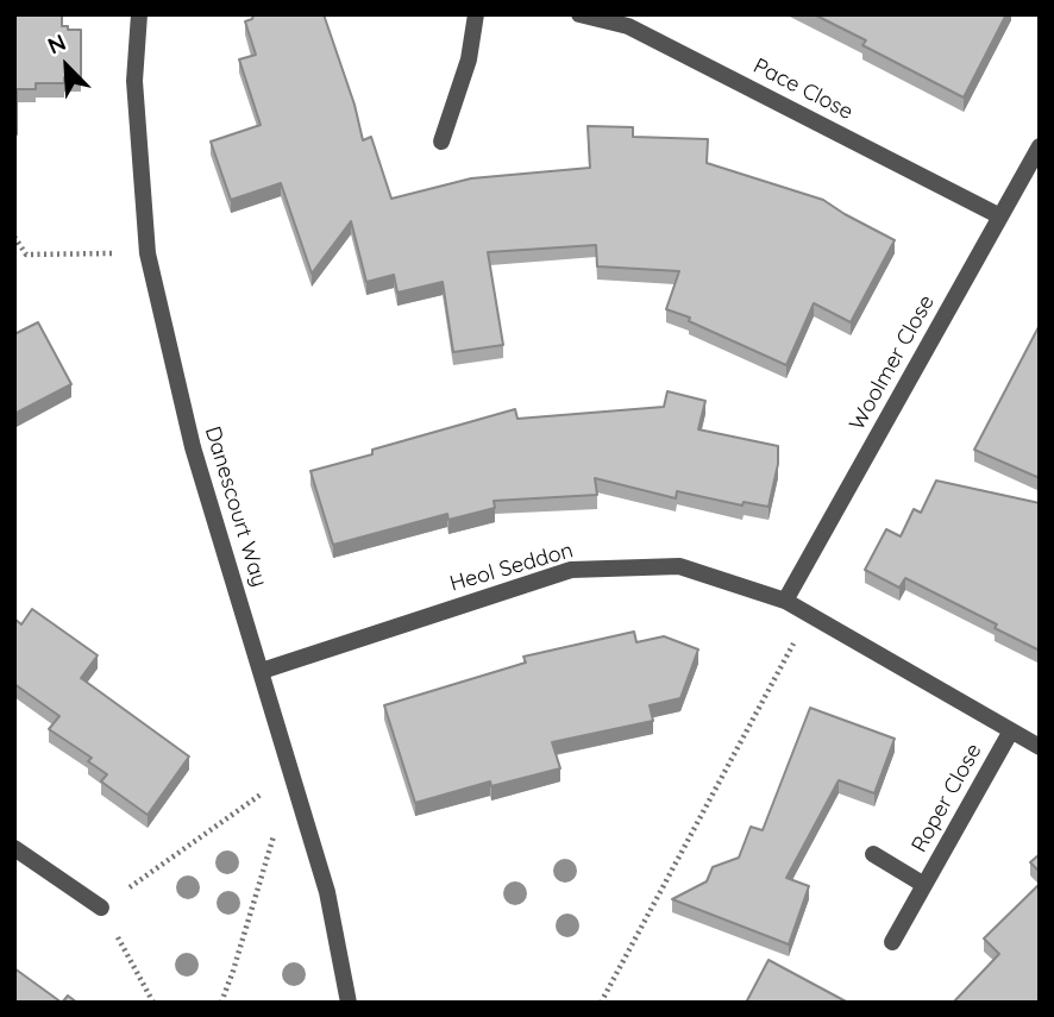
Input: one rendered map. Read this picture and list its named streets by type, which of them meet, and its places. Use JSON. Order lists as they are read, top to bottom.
{
  "streets": {
    "street": [
      "Pace Close",
      "Woolmer Close",
      "Danescourt Way",
      "Heol Seddon",
      "Roper Close"
    ]
  },
  "crossings": [
    ["Pace Close", "Woolmer Close"],
    ["Woolmer Close", "Heol Seddon"],
    ["Danescourt Way", "Heol Seddon"],
    ["Heol Seddon", "Roper Close"]
  ],
  "north": "top left"
}
